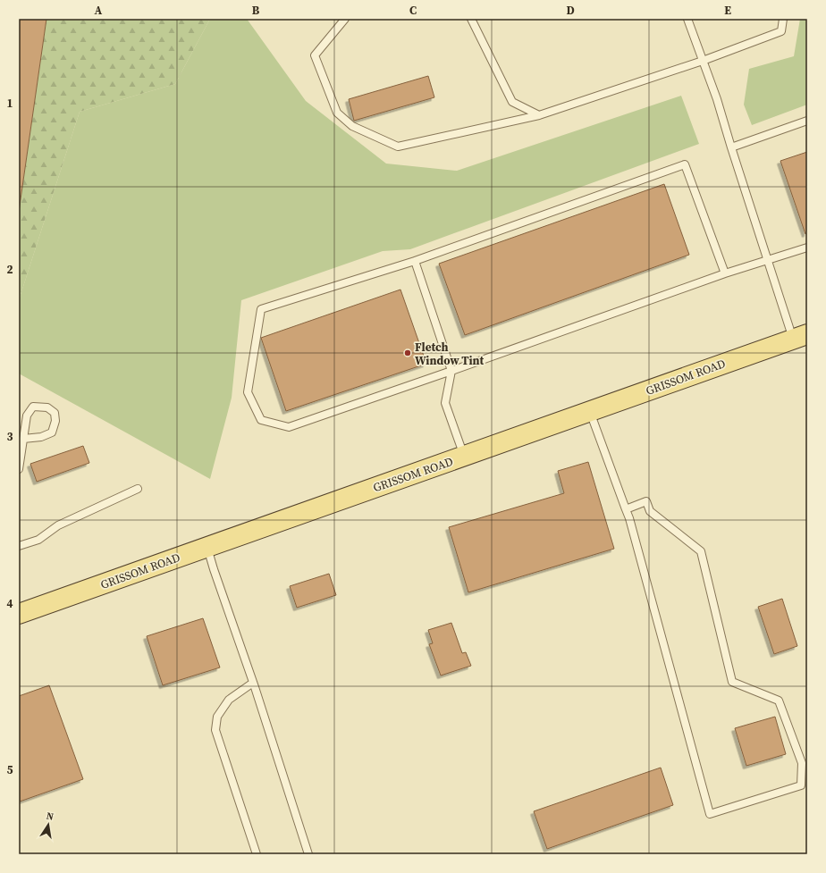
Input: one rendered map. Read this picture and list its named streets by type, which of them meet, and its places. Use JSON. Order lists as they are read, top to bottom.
{
  "streets": {
    "main road": ["GRISSOM ROAD"]
  },
  "places": ["Fletch Window Tint"],
  "north": "top",
  "grid": {
    "columns": [
      "A",
      "B",
      "C",
      "D",
      "E"
    ],
    "rows": [
      "1",
      "2",
      "3",
      "4",
      "5"
    ]
  }
}
